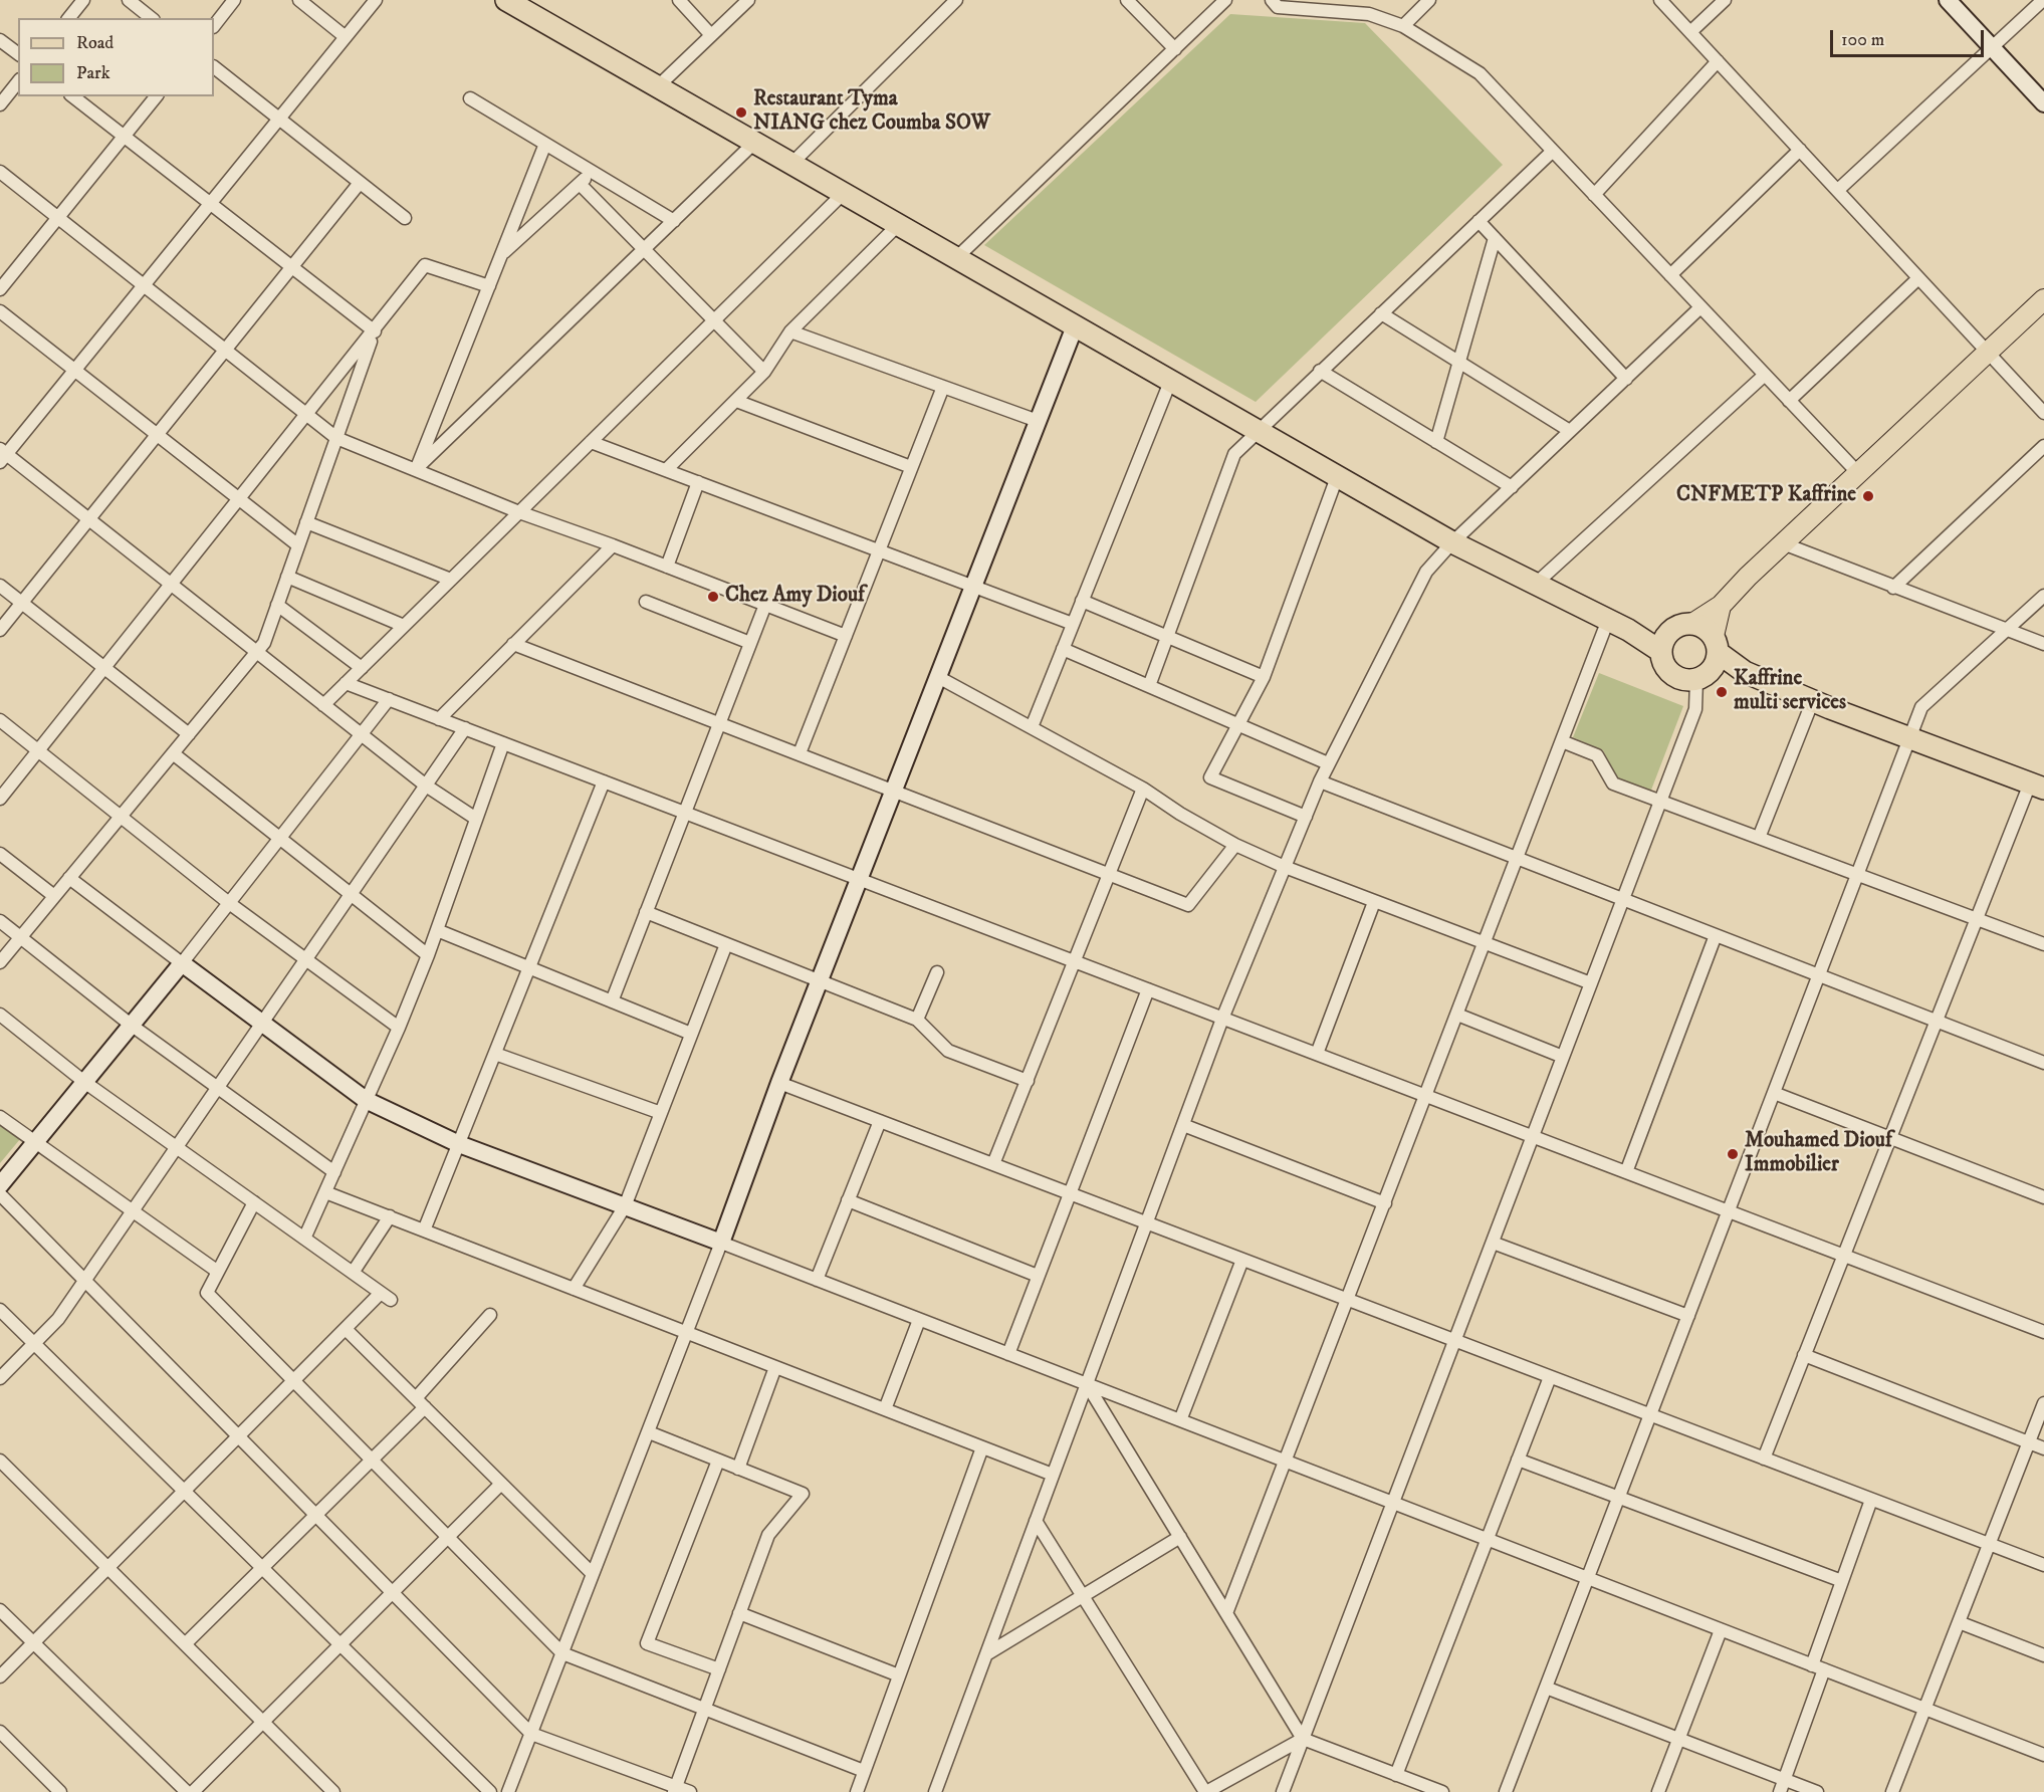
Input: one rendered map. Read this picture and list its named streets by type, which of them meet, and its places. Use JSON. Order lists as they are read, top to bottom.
{
  "places": [
    "Restaurant Tyma NIANG chez Coumba SOW",
    "CNFMETP Kaffrine",
    "Chez Amy Diouf",
    "Kaffrine multi services",
    "Mouhamed Diouf Immobilier"
  ],
  "legend": ["Road", "Park"],
  "scale_bar": "100 m"
}
